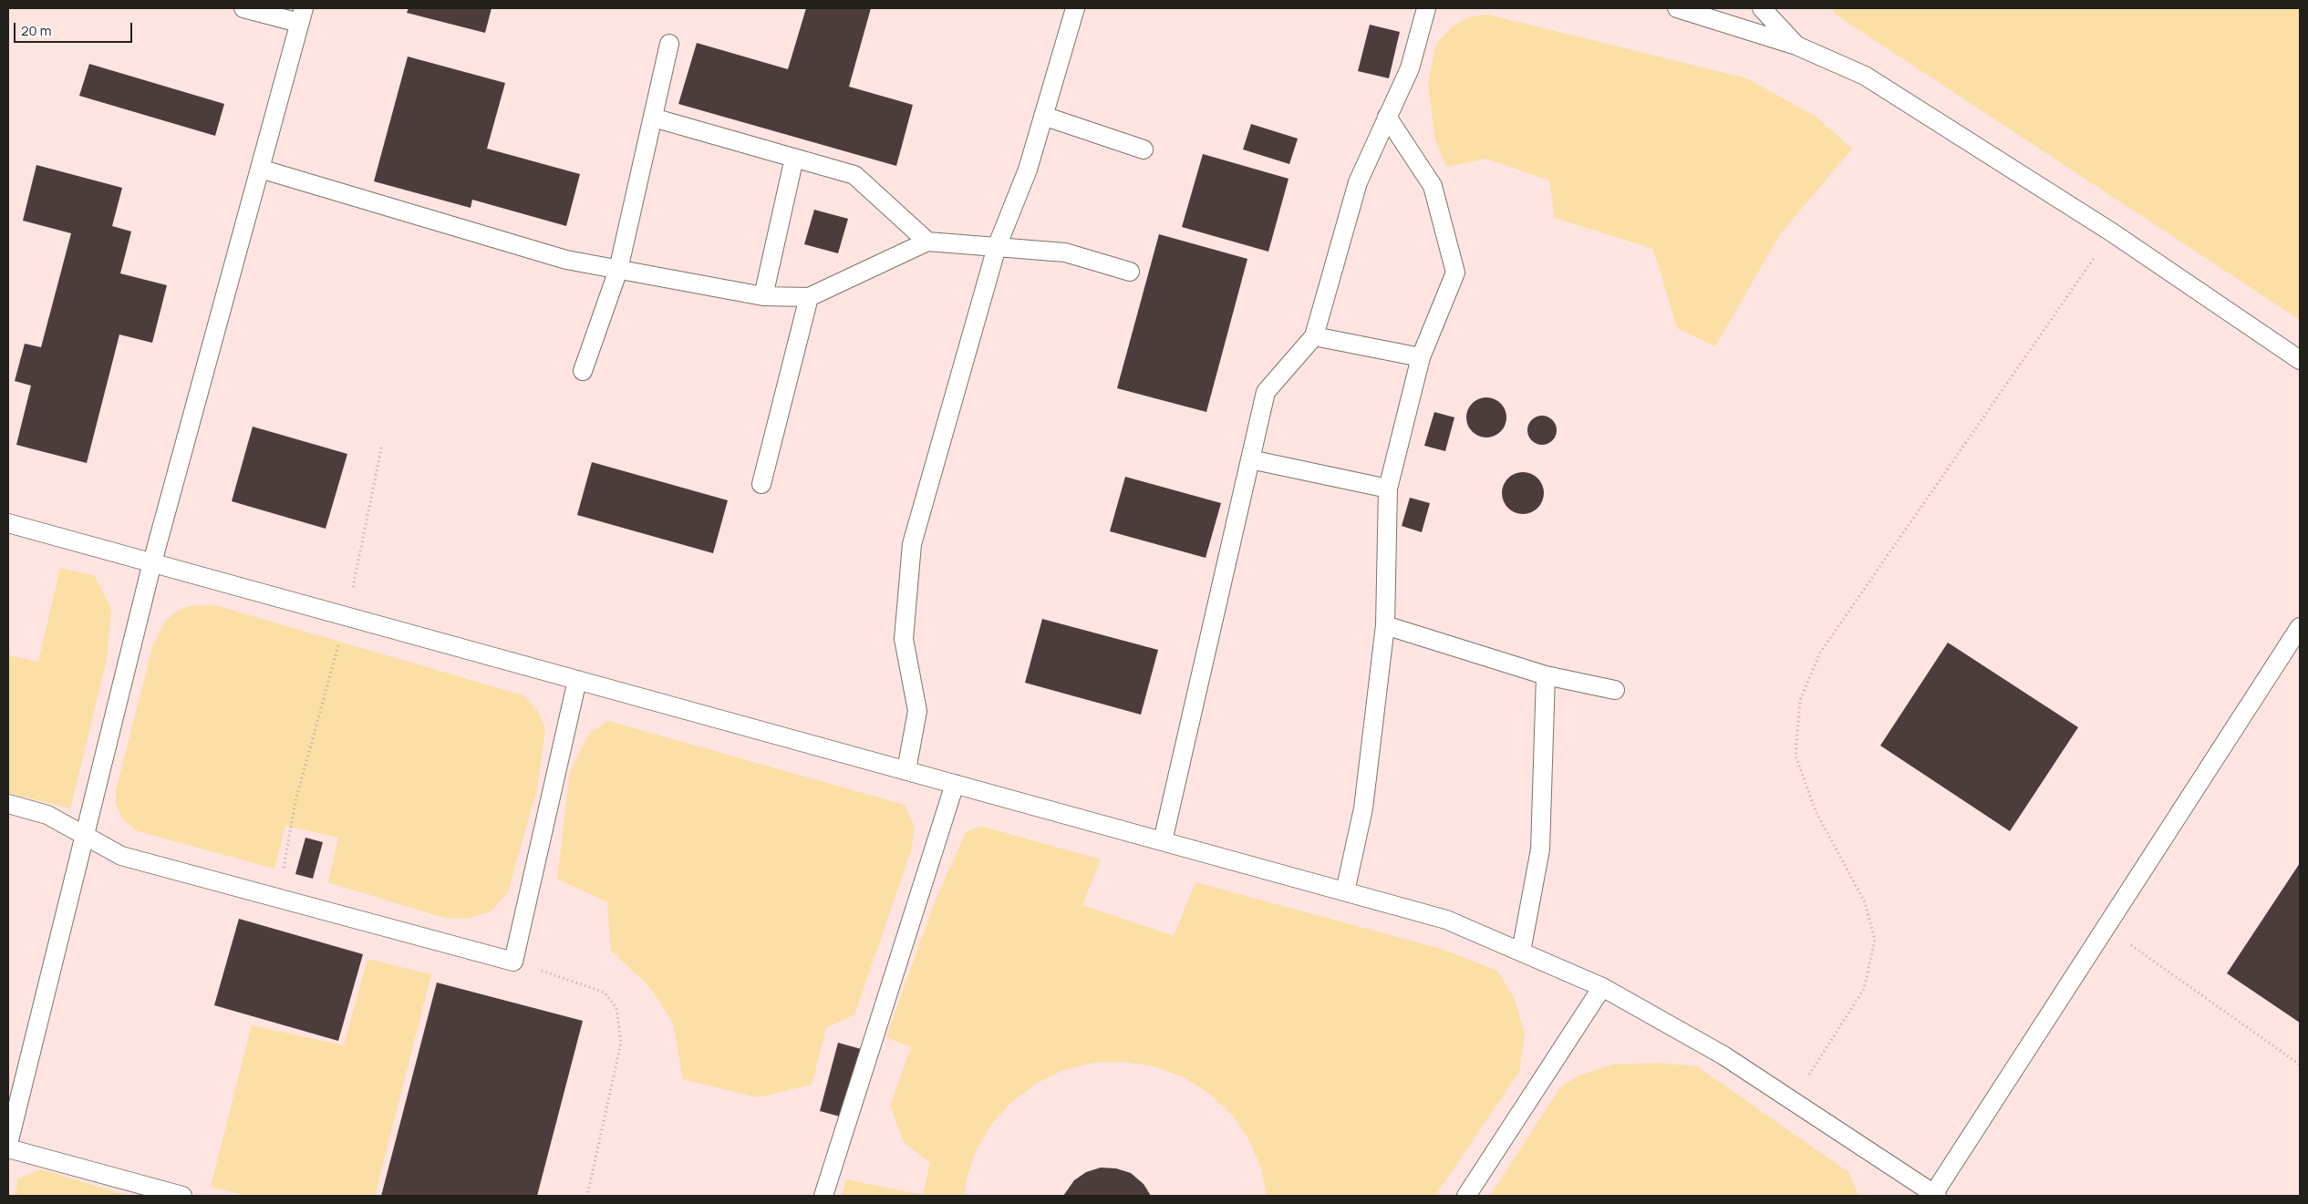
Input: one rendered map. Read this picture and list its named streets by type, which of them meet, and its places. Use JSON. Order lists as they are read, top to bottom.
{
  "scale_bar": "20 m"
}
